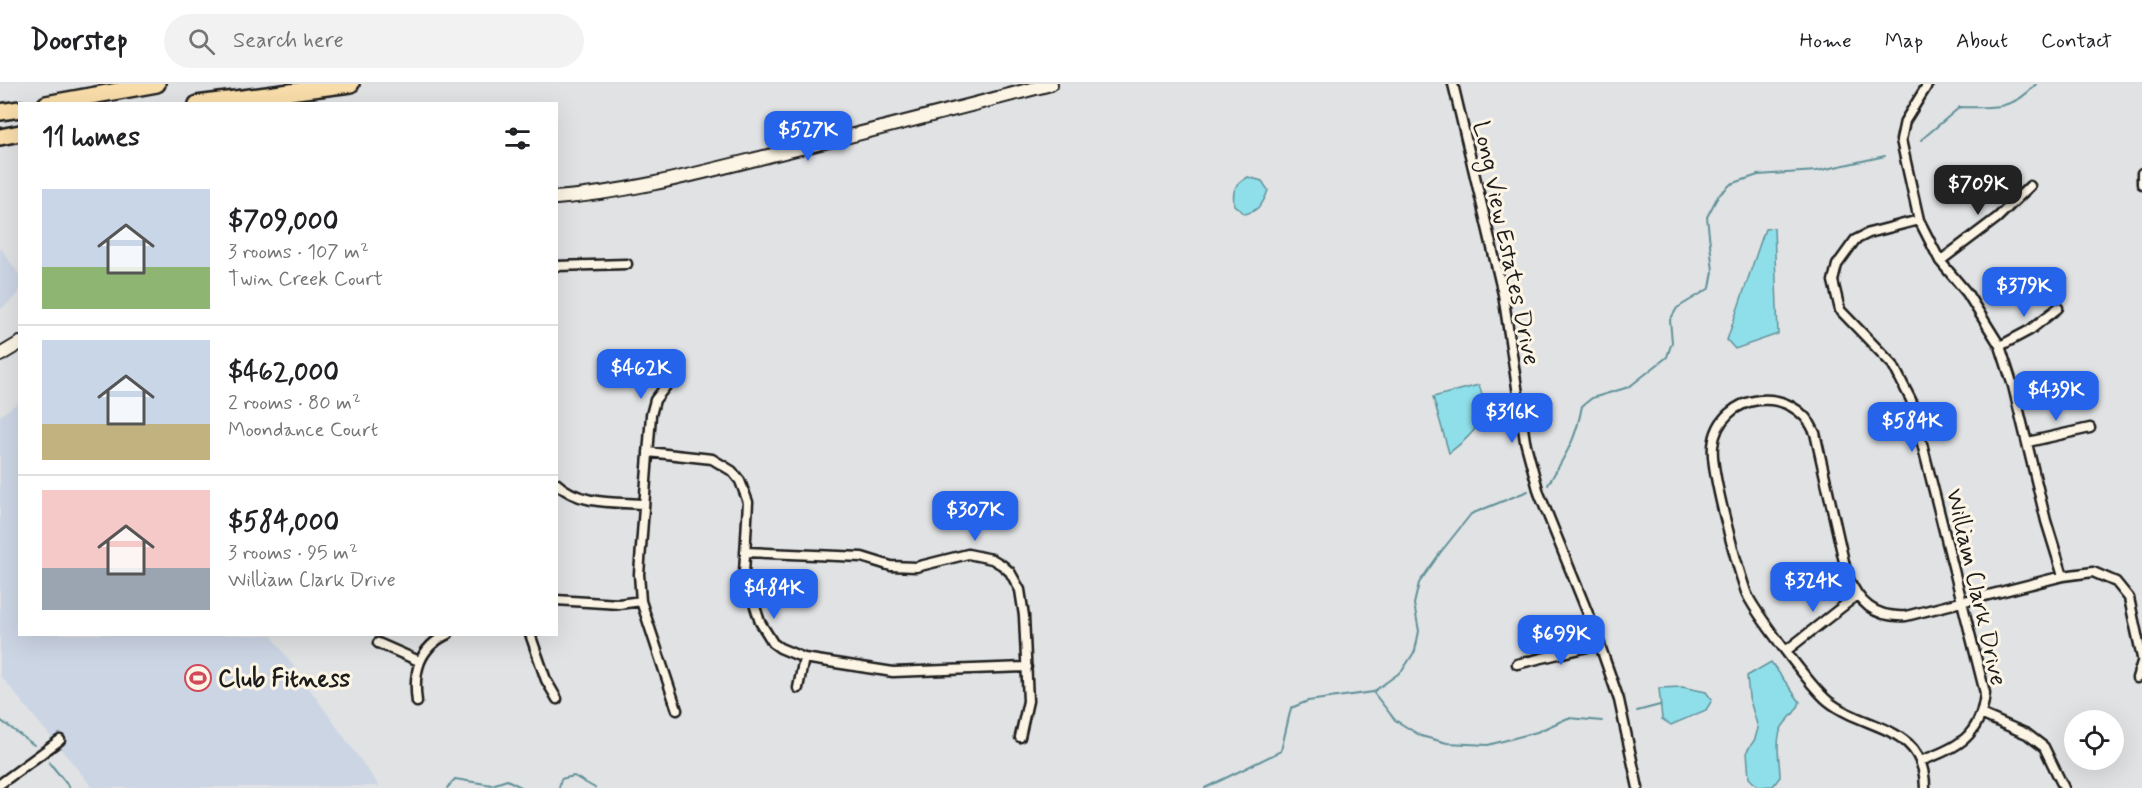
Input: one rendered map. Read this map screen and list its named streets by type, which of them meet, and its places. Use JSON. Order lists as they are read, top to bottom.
{
  "streets": {
    "street": ["Long View Estates Drive", "William Clark Drive"]
  },
  "places": {
    "sports": ["Club Fitness"]
  },
  "page": {
    "header": "Doorstep",
    "search": "Search here",
    "nav": [
      "Home",
      "Map",
      "About",
      "Contact"
    ],
    "heading": "11 homes",
    "price": [
      "$527K",
      "$709K",
      "$379K",
      "$462K",
      "$439K",
      "$316K",
      "$584K",
      "$307K",
      "$324K",
      "$484K",
      "$699K"
    ],
    "list": [
      {
        "name": "$709,000",
        "note": "3 rooms · 107 m² · Twin Creek Court"
      },
      {
        "name": "$462,000",
        "note": "2 rooms · 80 m² · Moondance Court"
      },
      {
        "name": "$584,000",
        "note": "3 rooms · 95 m² · William Clark Drive"
      }
    ]
  }
}
